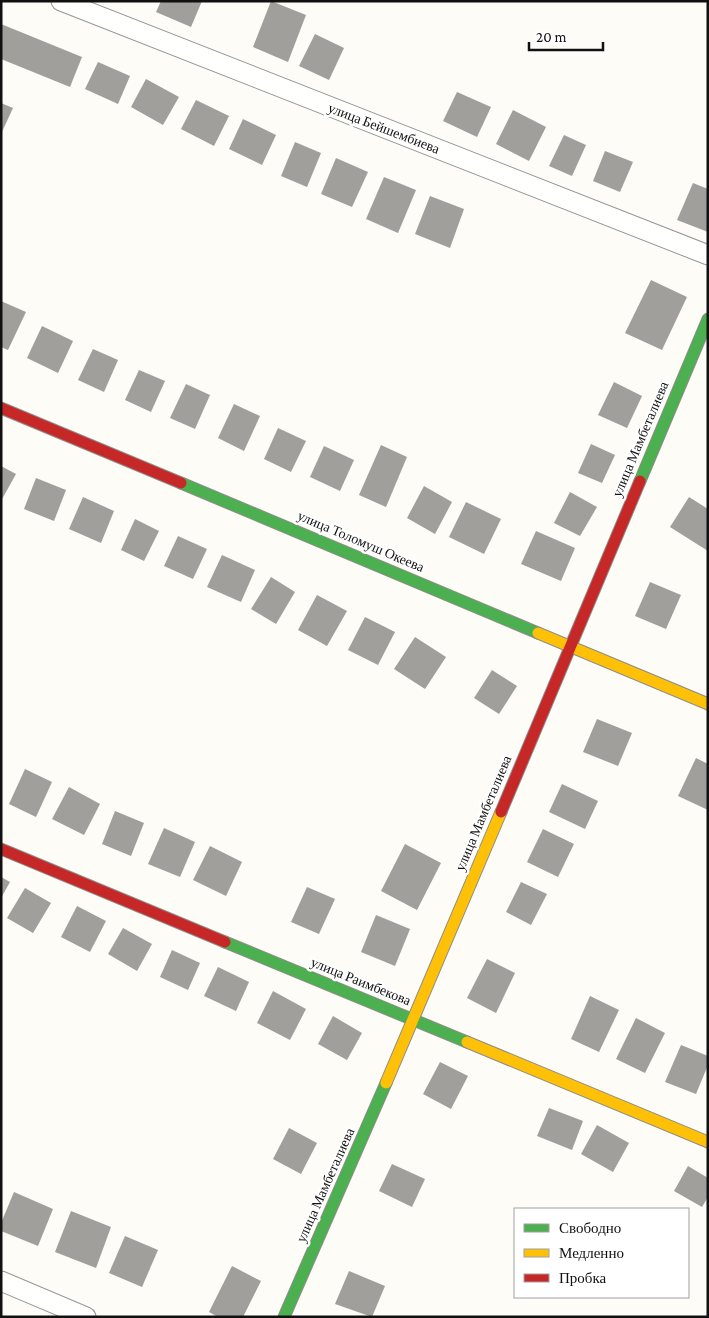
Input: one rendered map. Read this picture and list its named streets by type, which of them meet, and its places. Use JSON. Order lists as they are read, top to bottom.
{
  "streets": {
    "street": [
      "улица Бейшембиева",
      "улица Мамбеталиева",
      "улица Толомуш Океева",
      "улица Раимбекова"
    ]
  },
  "crossings": [
    ["улица Мамбеталиева", "улица Толомуш Океева"],
    ["улица Мамбеталиева", "улица Раимбекова"]
  ],
  "legend": ["Свободно", "Медленно", "Пробка"],
  "scale_bar": "20 m"
}
